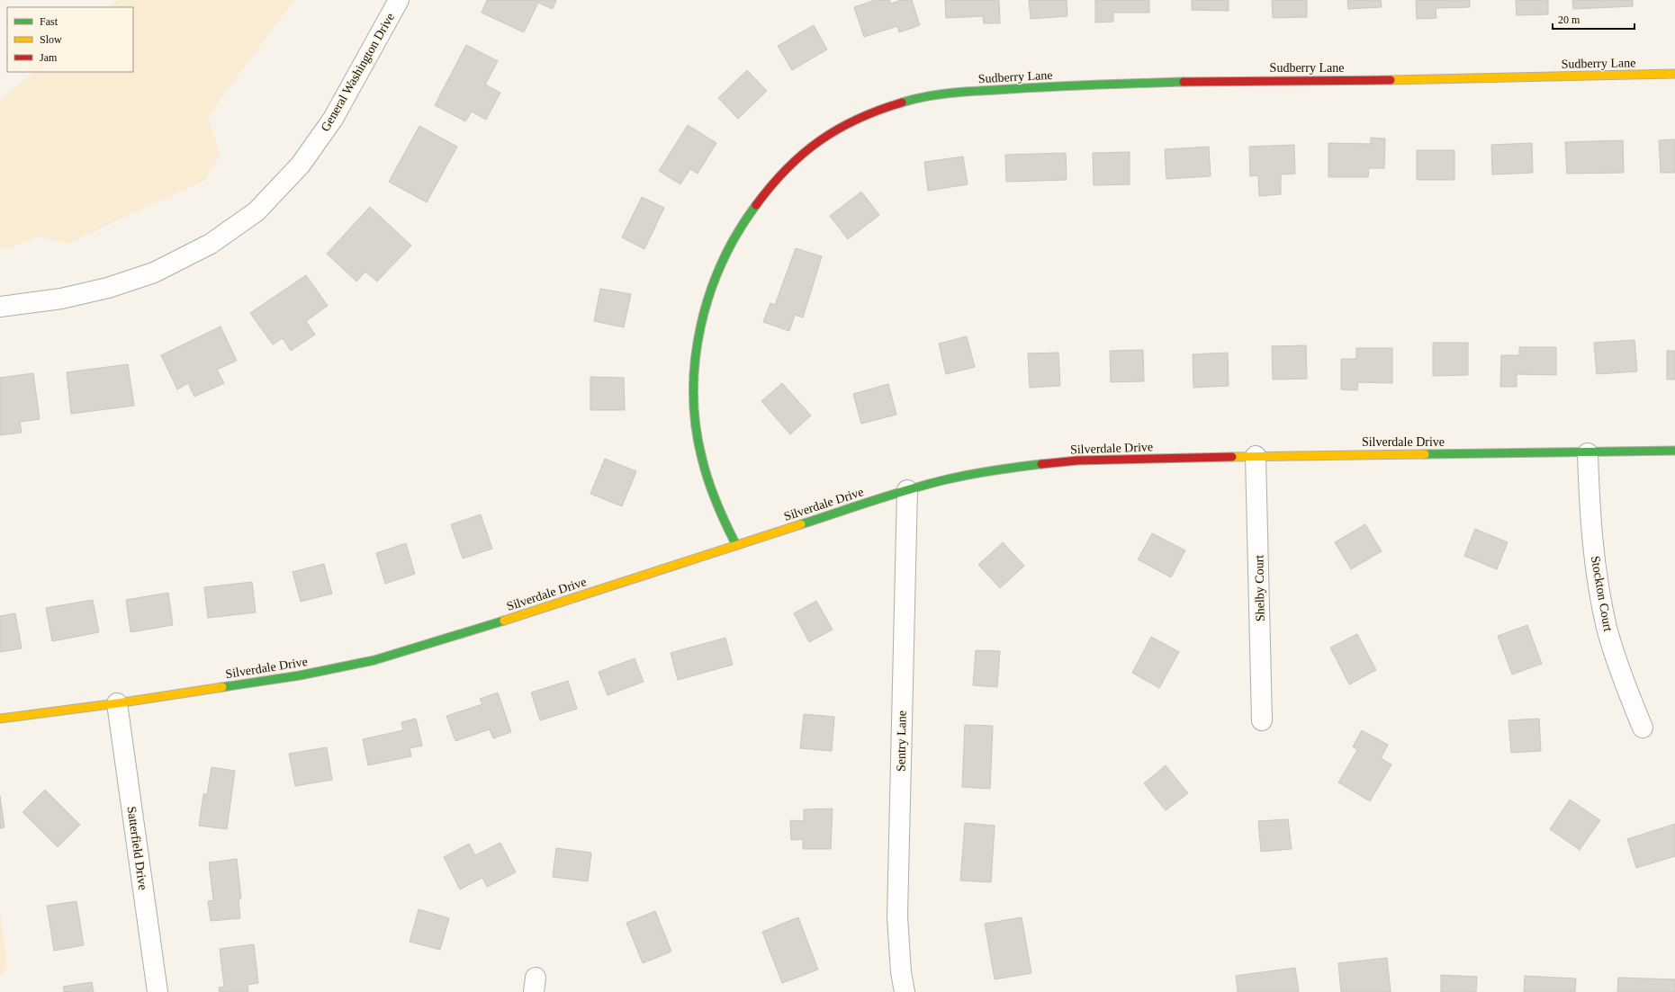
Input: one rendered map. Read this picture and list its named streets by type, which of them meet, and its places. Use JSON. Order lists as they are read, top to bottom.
{
  "streets": {
    "street": [
      "Sudberry Lane",
      "General Washington Drive",
      "Silverdale Drive",
      "Shelby Court",
      "Stockton Court",
      "Sentry Lane",
      "Satterfield Drive"
    ]
  },
  "crossings": [
    ["Sudberry Lane", "Silverdale Drive"],
    ["Silverdale Drive", "Shelby Court"],
    ["Silverdale Drive", "Stockton Court"],
    ["Silverdale Drive", "Sentry Lane"],
    ["Silverdale Drive", "Satterfield Drive"]
  ],
  "legend": ["Fast", "Slow", "Jam"],
  "scale_bar": "20 m"
}
